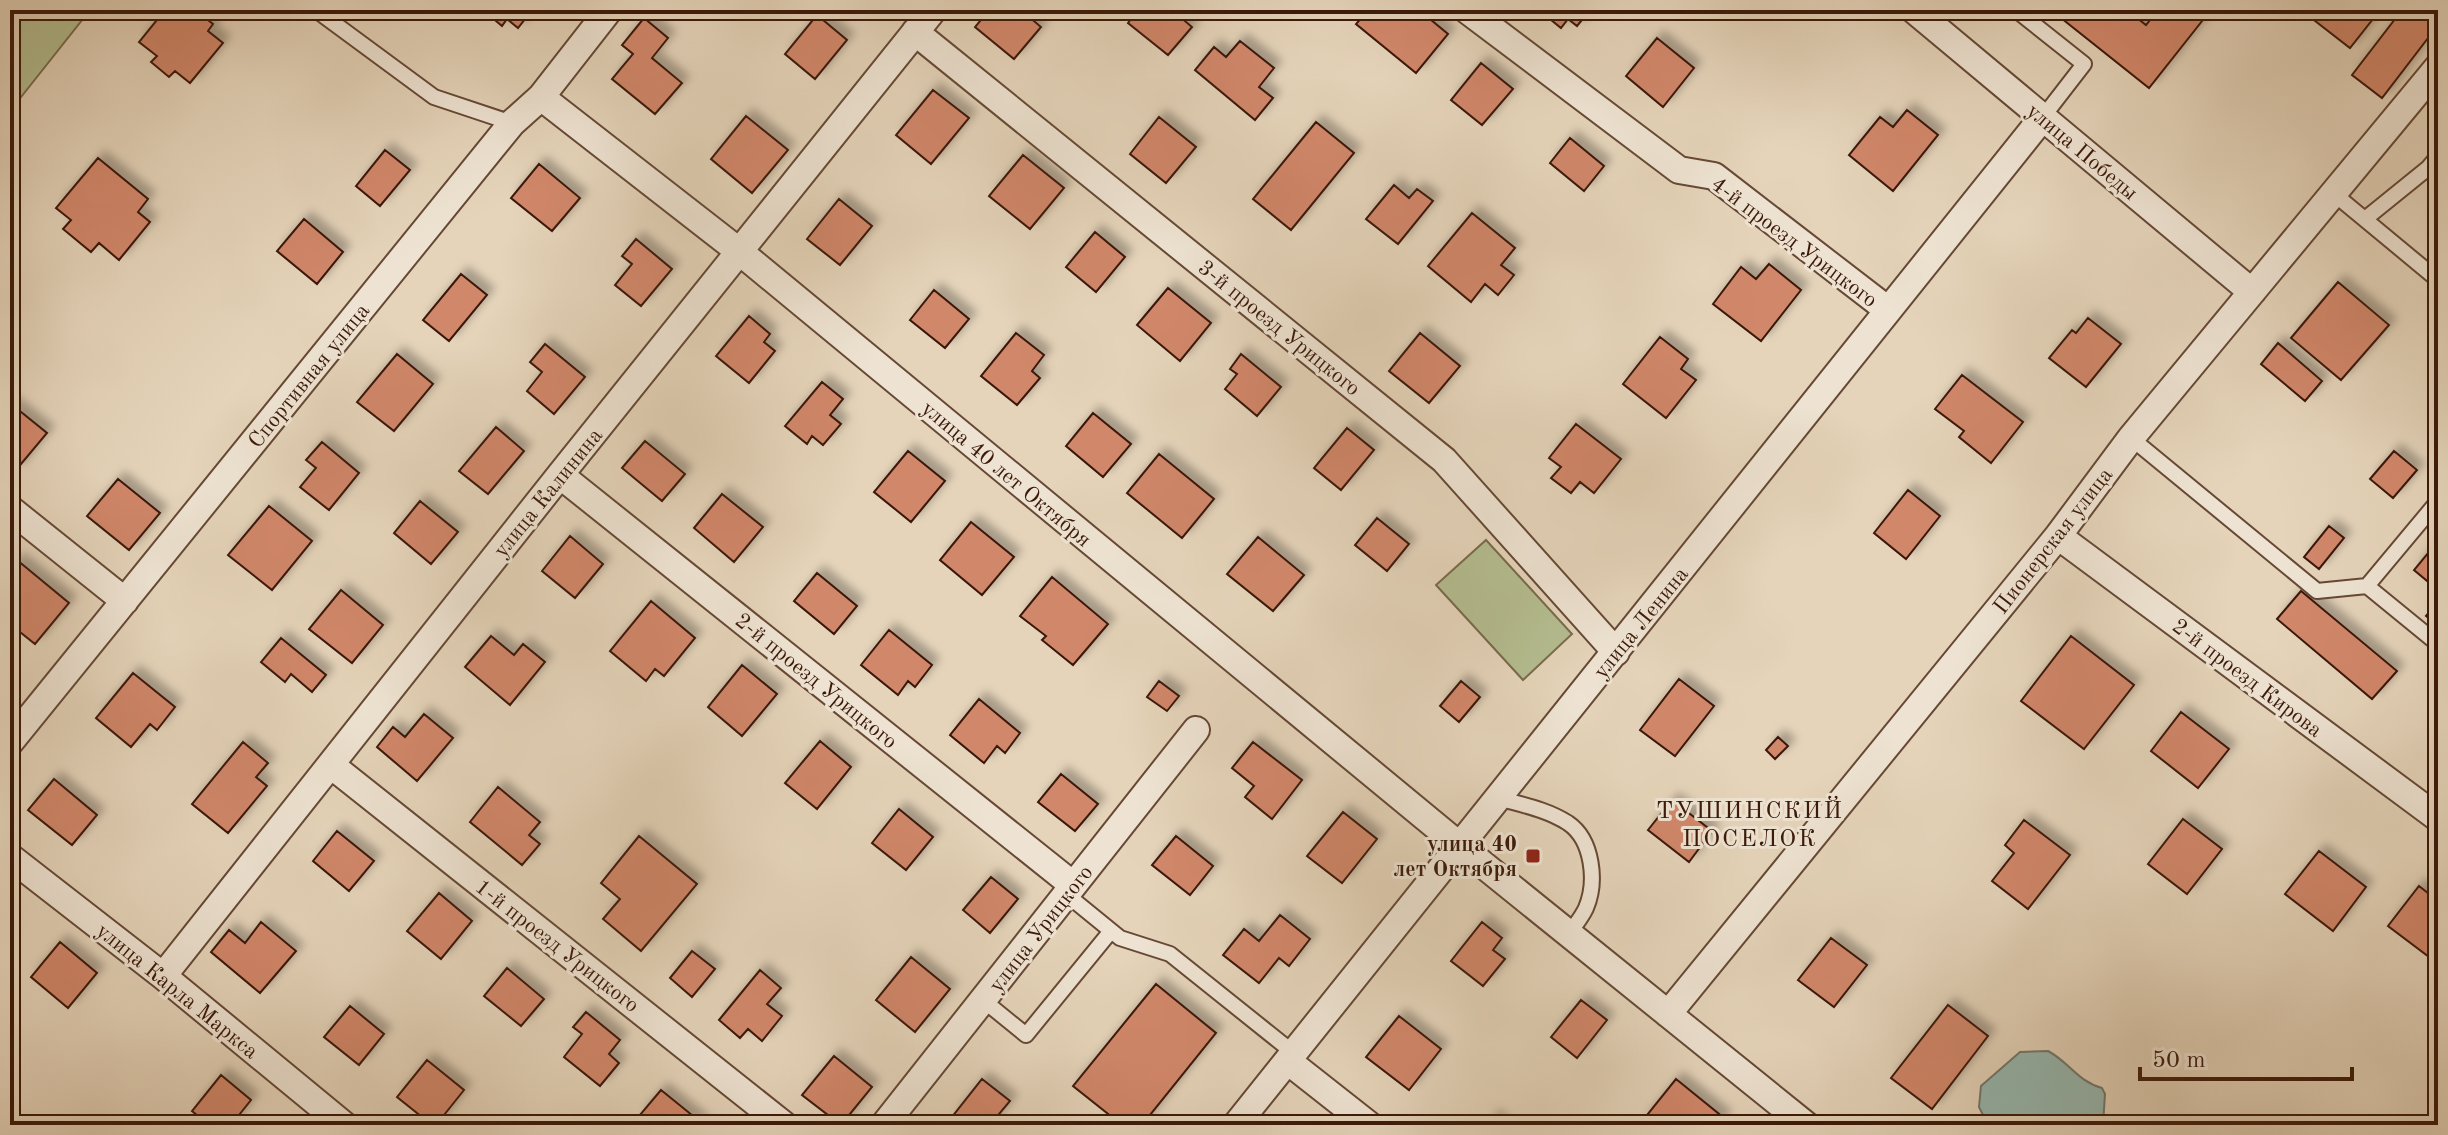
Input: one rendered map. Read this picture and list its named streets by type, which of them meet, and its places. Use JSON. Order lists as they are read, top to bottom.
{
  "streets": {
    "street": [
      "улица Победы",
      "4-й проезд Урицкого",
      "3-й проезд Урицкого",
      "Спортивная улица",
      "улица 40 лет Октября",
      "улица Калинина",
      "Пионерская улица",
      "улица Ленина",
      "2-й проезд Кирова",
      "2-й проезд Урицкого",
      "улица Урицкого",
      "1-й проезд Урицкого",
      "улица Карла Маркса"
    ]
  },
  "crossings": [
    ["улица Победы", "Пионерская улица"],
    ["улица Победы", "улица Ленина"],
    ["4-й проезд Урицкого", "улица Ленина"],
    ["3-й проезд Урицкого", "улица Калинина"],
    ["3-й проезд Урицкого", "улица Ленина"],
    ["Спортивная улица", "улица 40 лет Октября"],
    ["улица 40 лет Октября", "улица Калинина"],
    ["улица 40 лет Октября", "Пионерская улица"],
    ["улица 40 лет Октября", "улица Ленина"],
    ["улица Калинина", "2-й проезд Урицкого"],
    ["улица Калинина", "1-й проезд Урицкого"],
    ["улица Калинина", "улица Карла Маркса"],
    ["Пионерская улица", "2-й проезд Кирова"],
    ["2-й проезд Урицкого", "улица Урицкого"]
  ],
  "districts": ["ТУШИНСКИЙ ПОСЕЛОК"],
  "places": {
    "transit": ["улица 40 лет Октября"]
  },
  "scale_bar": "50 m"
}
